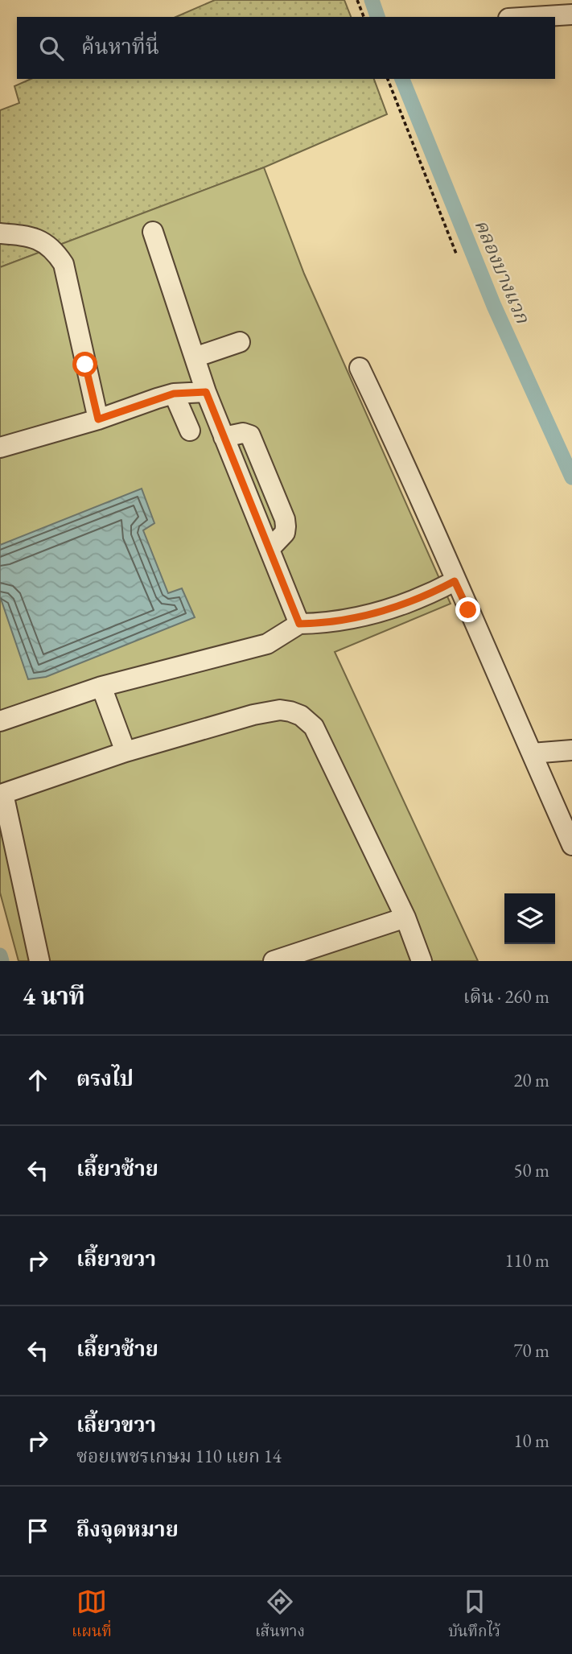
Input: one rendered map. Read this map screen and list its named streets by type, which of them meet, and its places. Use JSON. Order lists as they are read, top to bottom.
{
  "water": ["คลองบางแวก"],
  "page": {
    "search": "ค้นหาที่นี่",
    "heading": ["4 นาที", "เดิน · 260 m"],
    "list": [
      ["ตรงไป", "20 m"],
      ["เลี้ยวซ้าย", "50 m"],
      ["เลี้ยวขวา", "110 m"],
      ["เลี้ยวซ้าย", "70 m"],
      ["เลี้ยวขวา", "ซอยเพชรเกษม 110 แยก 14", "10 m"],
      "ถึงจุดหมาย"
    ],
    "nav": ["แผนที่", "เส้นทาง", "บันทึกไว้"]
  }
}
